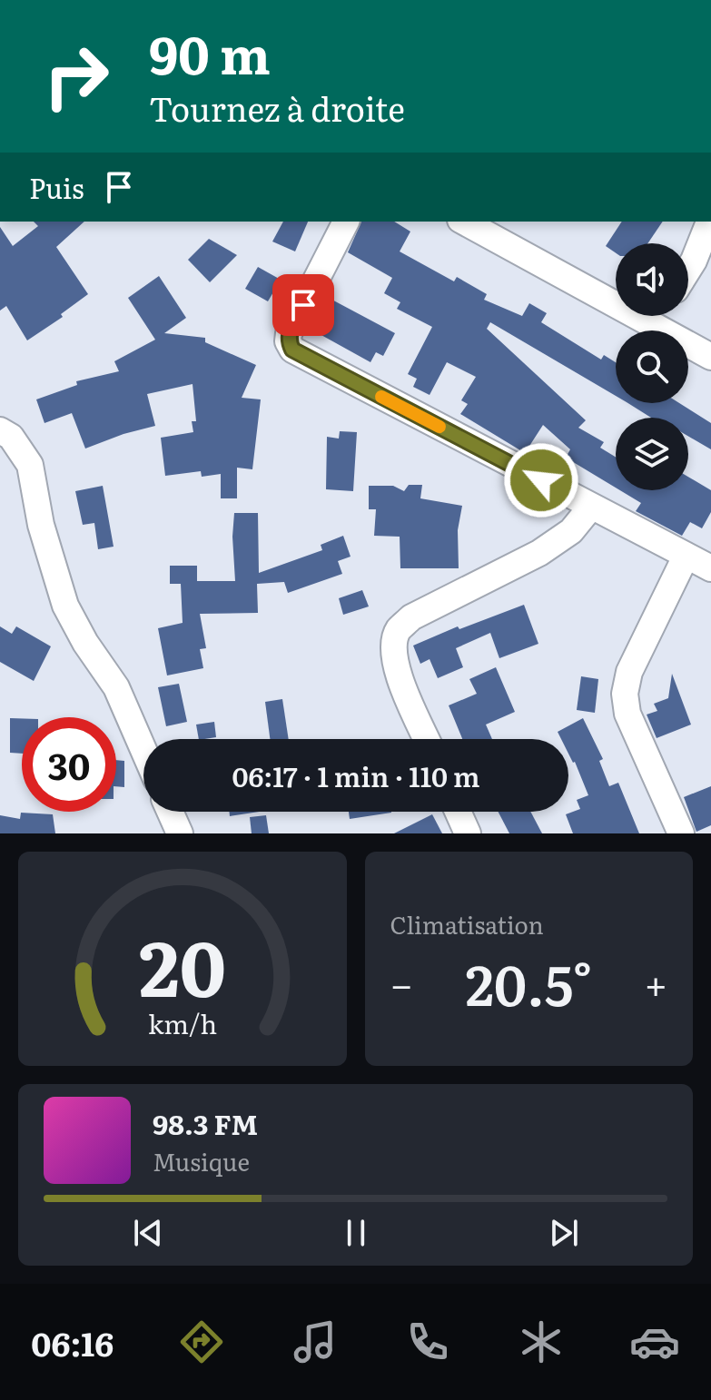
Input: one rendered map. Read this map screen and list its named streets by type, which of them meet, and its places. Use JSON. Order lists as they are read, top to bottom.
{
  "page": {
    "turn": ["90 m", "Tournez à droite"],
    "then": "Puis",
    "limit": "30",
    "trip": "06:17 · 1 min · 110 m",
    "tile": "Climatisation",
    "heat": ["−", "20.5°", "+"],
    "song": ["98.3 FM", "Musique"],
    "tabs": "06:16",
    "gauge": ["20", "km/h"]
  }
}
